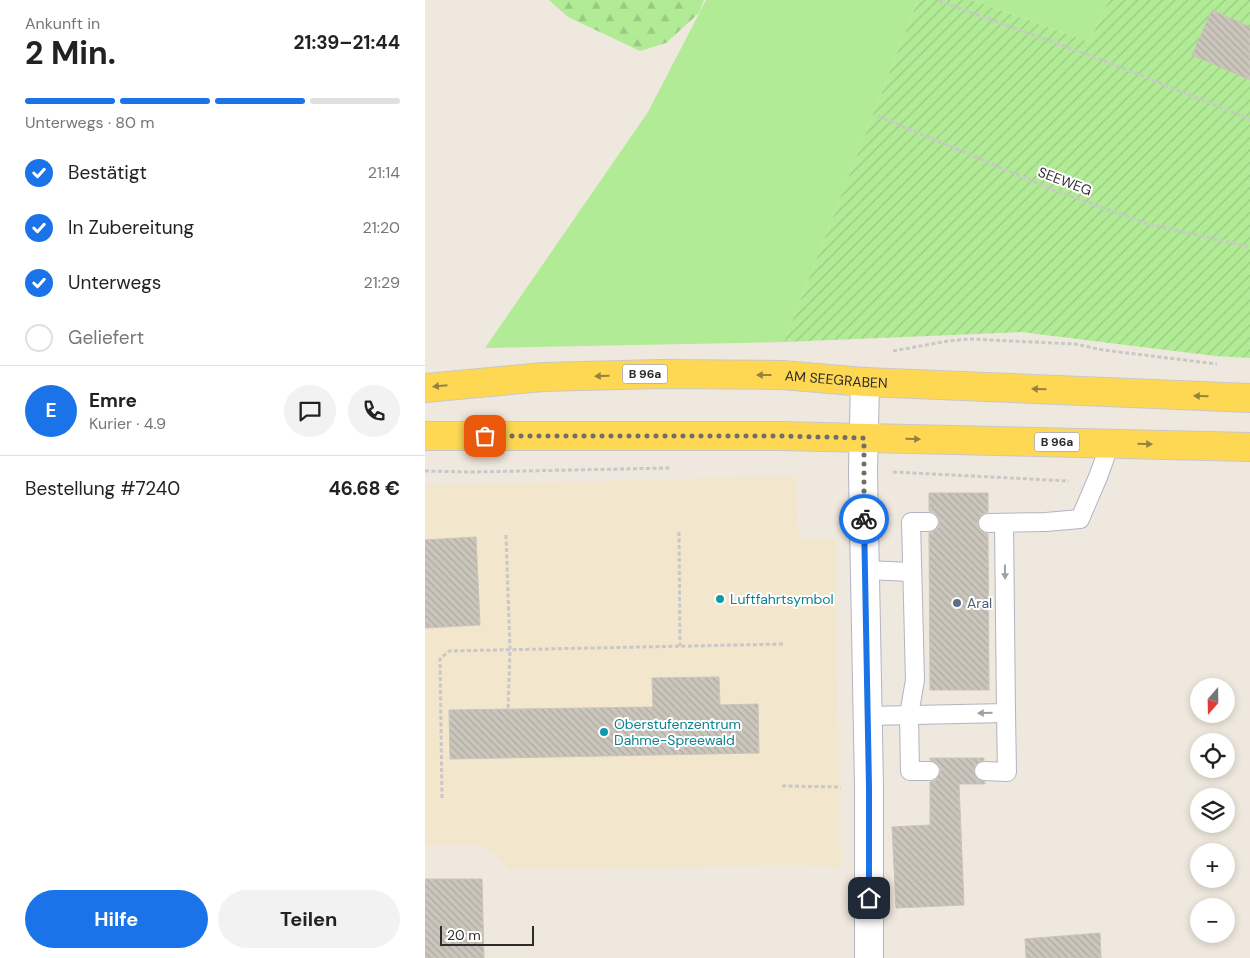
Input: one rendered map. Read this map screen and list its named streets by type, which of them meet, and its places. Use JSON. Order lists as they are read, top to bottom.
{
  "streets": {
    "main road": ["B 96a", "AM SEEGRABEN"],
    "path": ["SEEWEG"]
  },
  "places": ["Luftfahrtsymbol", "Aral", "Oberstufenzentrum Dahme-Spreewald"],
  "scale_bar": "20 m",
  "north": "bottom",
  "page": {
    "heading": ["2 Min.", "Ankunft in", "21:39–21:44"],
    "panel": [
      "Emre",
      "Kurier · 4.9",
      "Bestellung #7240",
      "46.68 €"
    ],
    "bar": "Unterwegs · 80 m",
    "list": [
      ["Bestätigt", "21:14"],
      ["In Zubereitung", "21:20"],
      ["Unterwegs", "21:29"],
      "Geliefert"
    ],
    "round": "E",
    "map_buttons": ["+", "−"],
    "buttons": ["Hilfe", "Teilen"],
    "scale": "20 m"
  }
}
